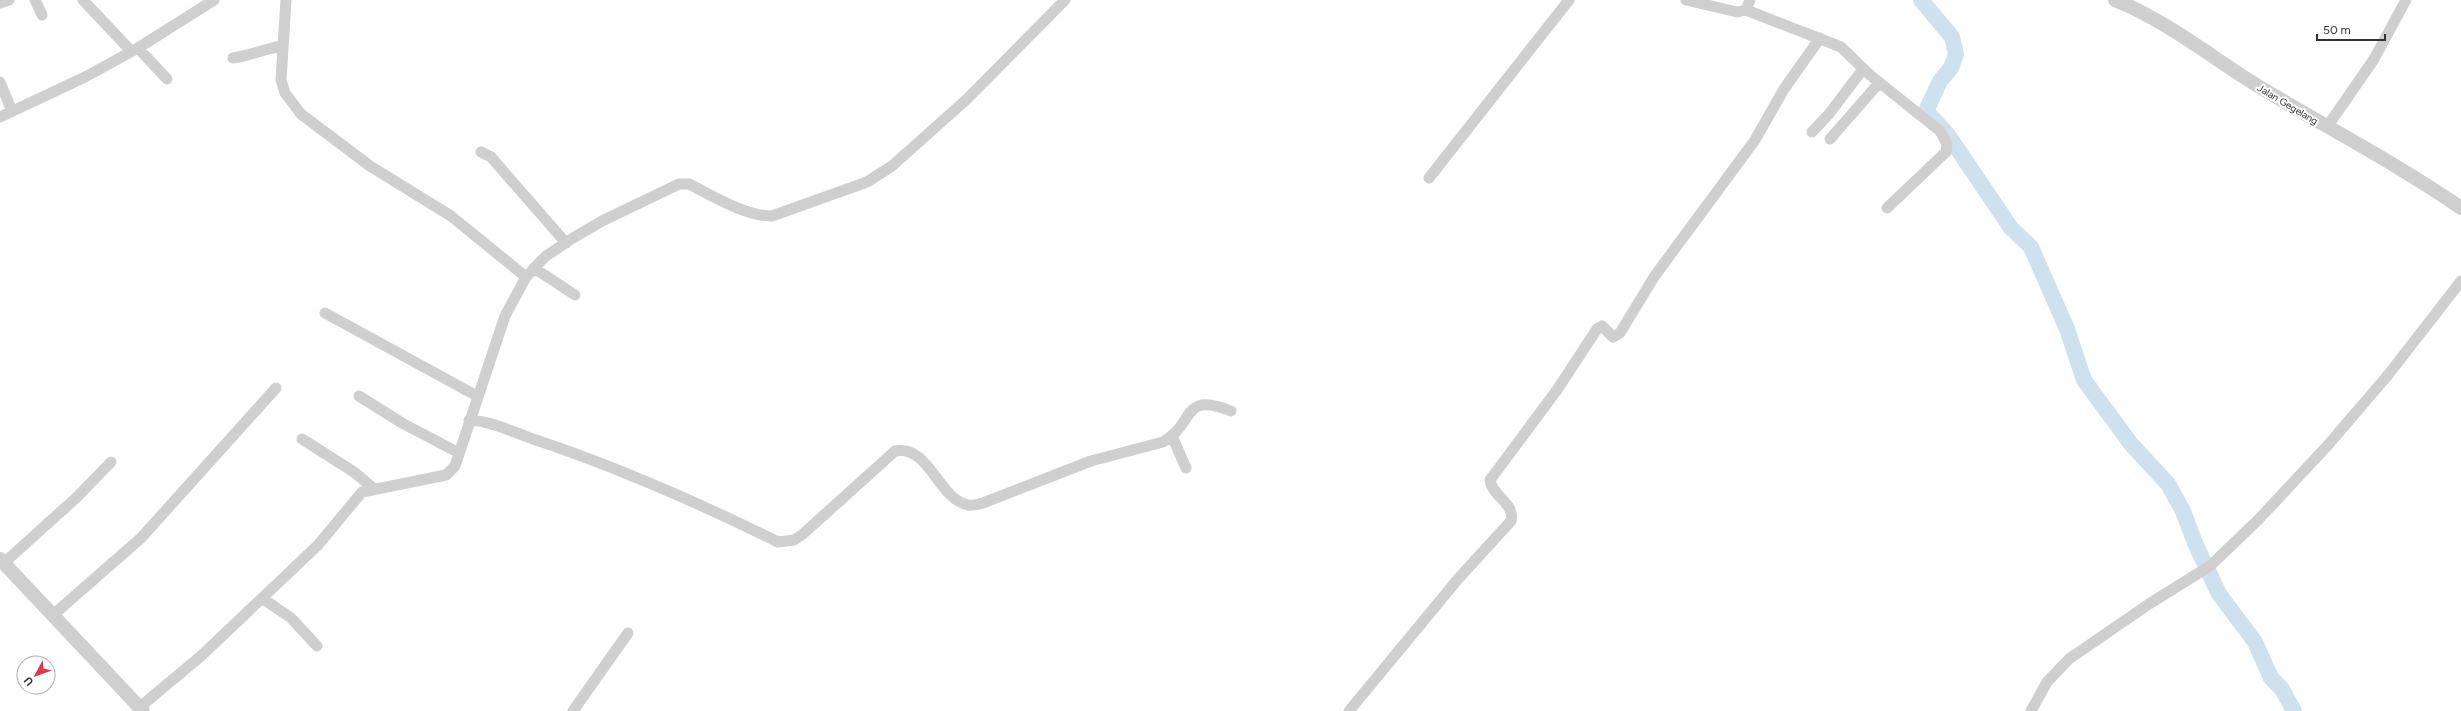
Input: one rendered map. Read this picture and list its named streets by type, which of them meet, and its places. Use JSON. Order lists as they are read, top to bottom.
{
  "streets": {
    "street": ["Jalan Gegelang"]
  },
  "scale_bar": "50 m",
  "north": "bottom left"
}
